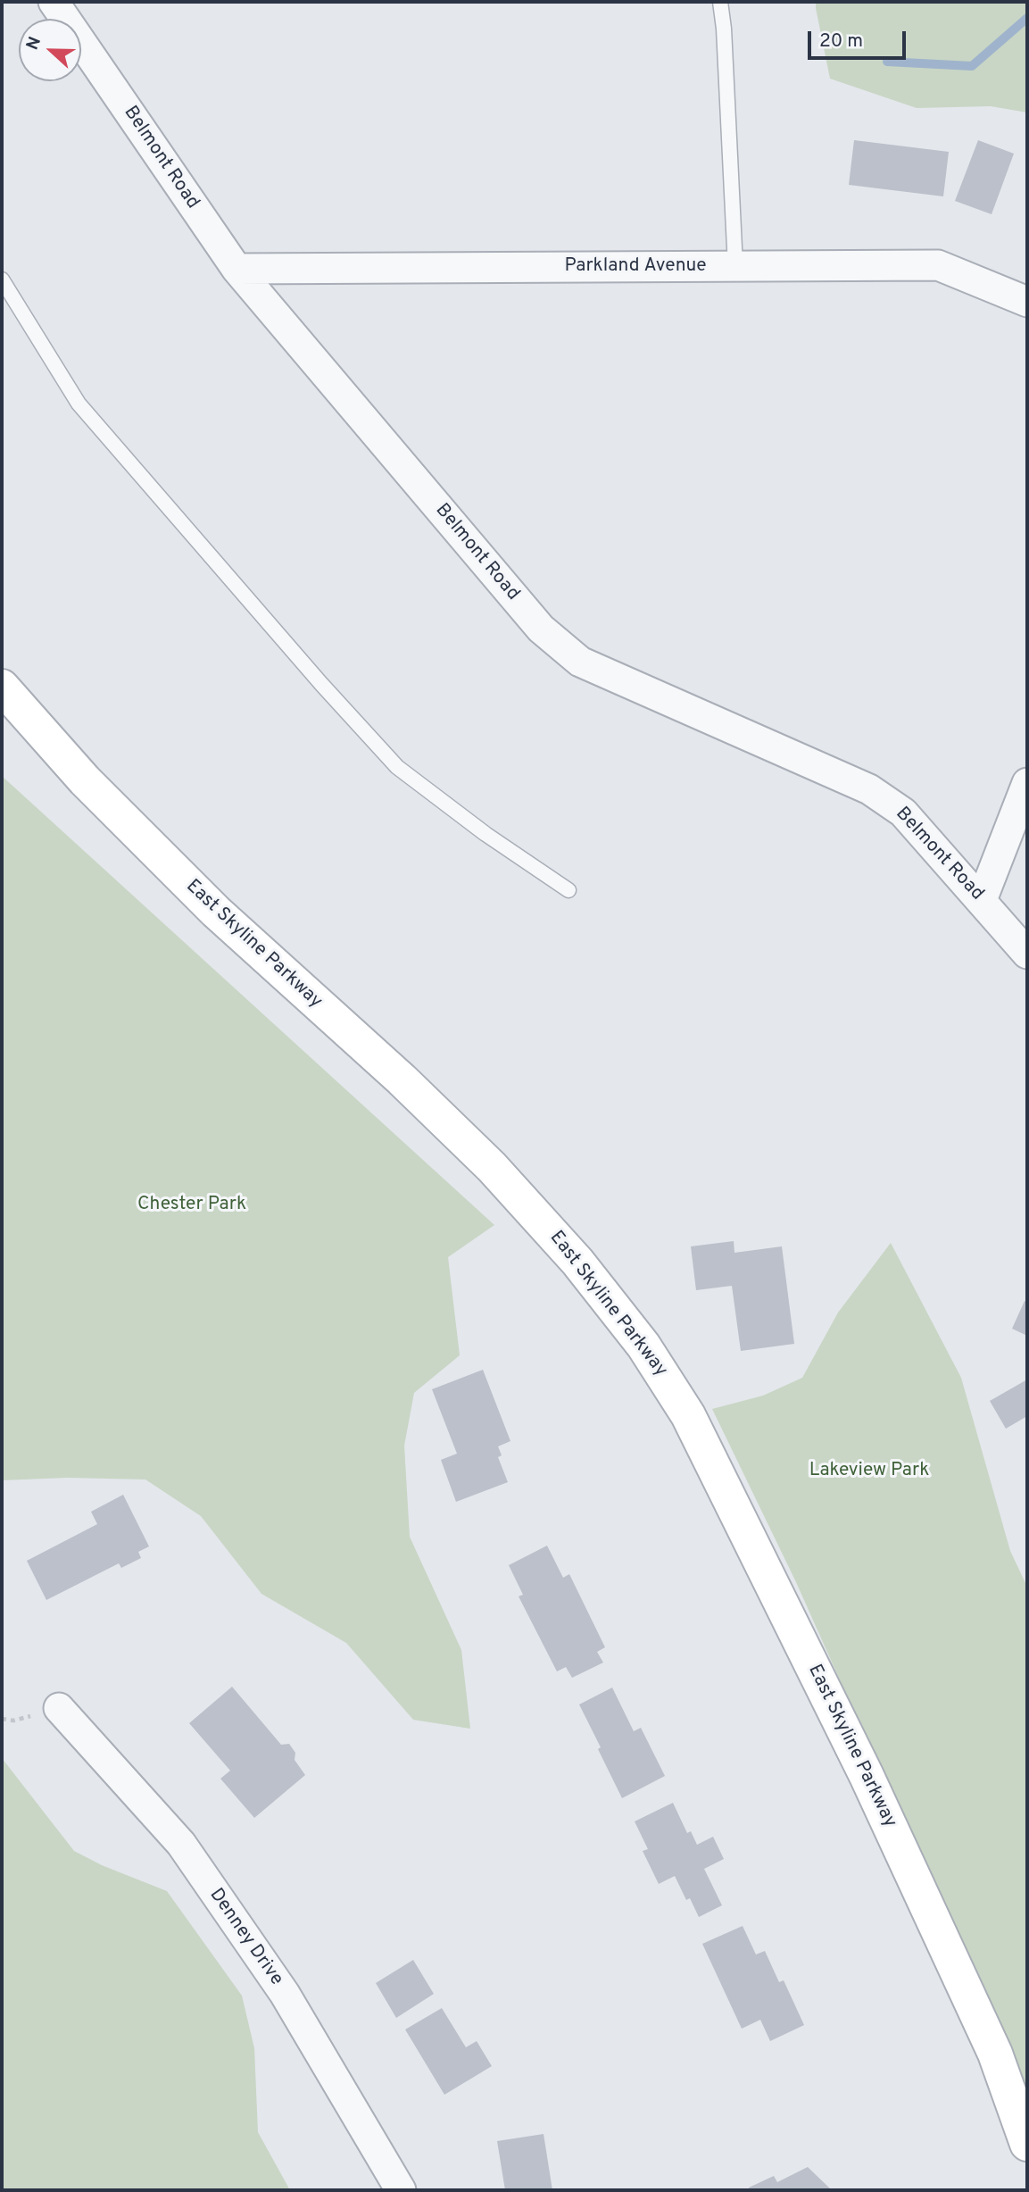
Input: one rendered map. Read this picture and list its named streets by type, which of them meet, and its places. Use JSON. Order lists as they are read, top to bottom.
{
  "streets": {
    "street": [
      "Belmont Road",
      "Parkland Avenue",
      "East Skyline Parkway",
      "Denney Drive"
    ]
  },
  "crossings": [
    ["Belmont Road", "Parkland Avenue"]
  ],
  "parks": ["Chester Park", "Lakeview Park"],
  "scale_bar": "20 m",
  "north": "left"
}
